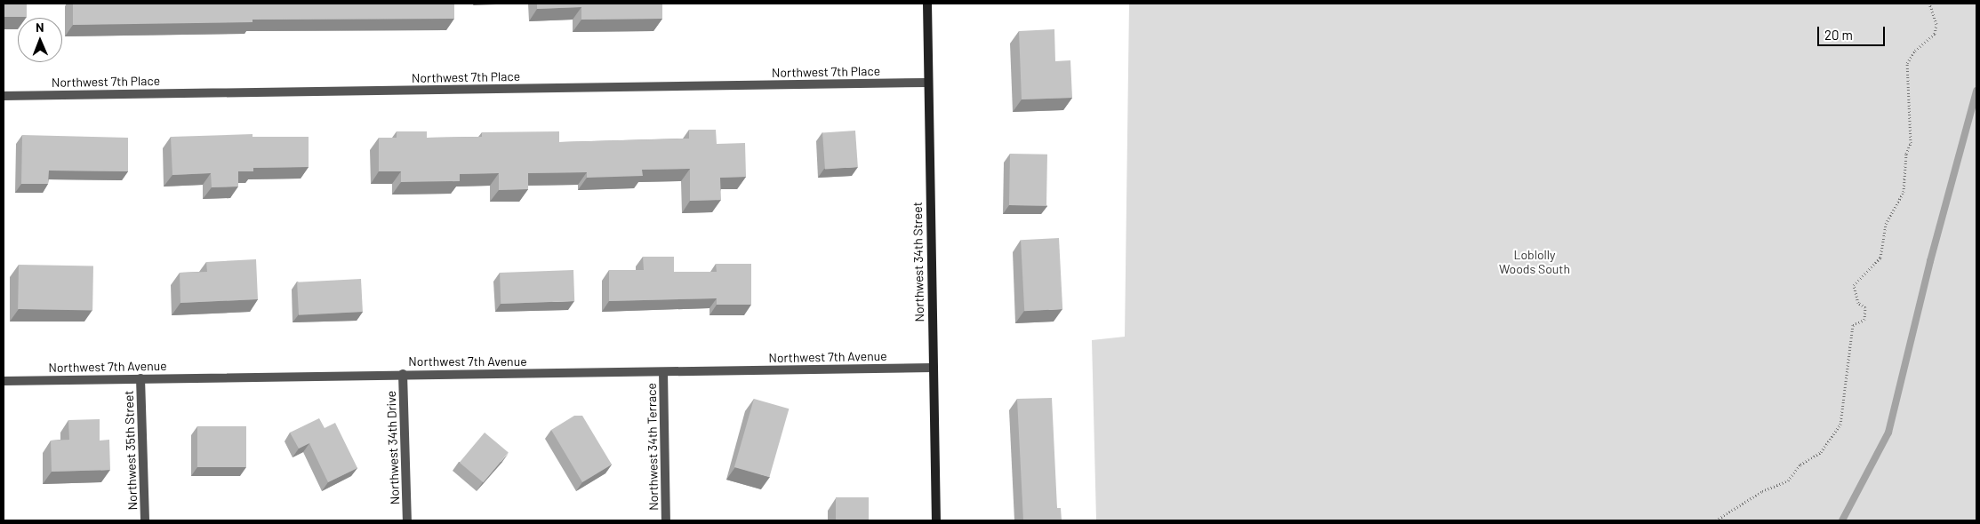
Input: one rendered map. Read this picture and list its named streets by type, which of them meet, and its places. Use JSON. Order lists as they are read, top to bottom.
{
  "streets": {
    "main road": ["Northwest 34th Street"],
    "street": [
      "Northwest 7th Place",
      "Northwest 7th Avenue",
      "Northwest 34th Terrace",
      "Northwest 34th Drive",
      "Northwest 35th Street"
    ]
  },
  "crossings": [
    ["Northwest 7th Place", "Northwest 34th Street"],
    ["Northwest 34th Street", "Northwest 7th Avenue"],
    ["Northwest 7th Avenue", "Northwest 34th Terrace"],
    ["Northwest 7th Avenue", "Northwest 34th Drive"],
    ["Northwest 7th Avenue", "Northwest 35th Street"]
  ],
  "parks": ["Loblolly Woods South"],
  "scale_bar": "20 m",
  "north": "top"
}
